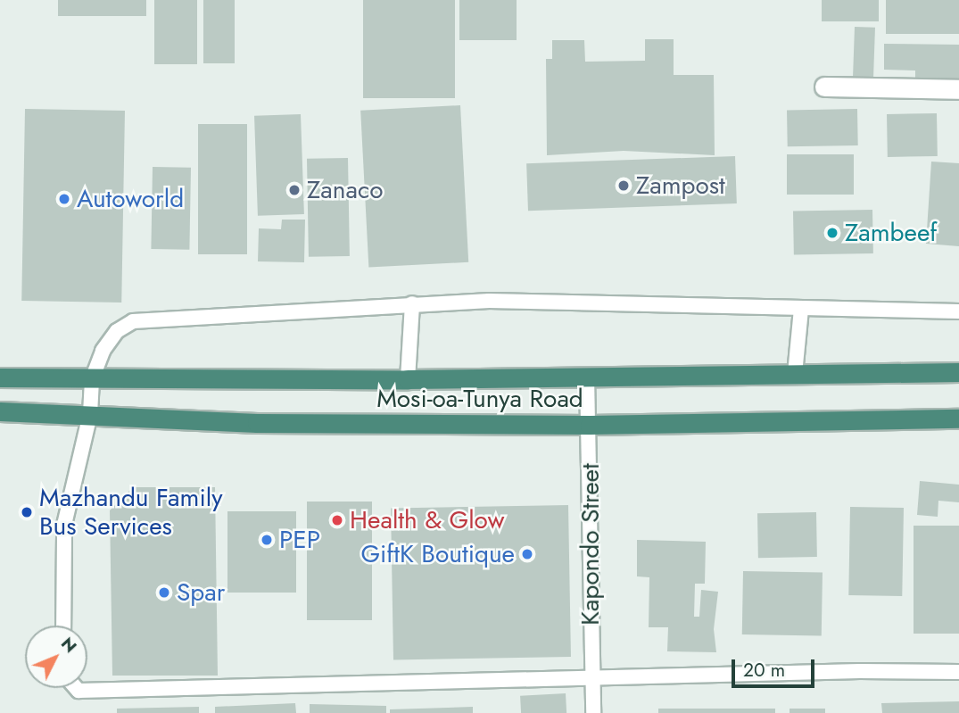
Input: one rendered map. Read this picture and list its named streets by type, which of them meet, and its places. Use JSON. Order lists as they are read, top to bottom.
{
  "streets": {
    "highway": ["Mosi-oa-Tunya Road"],
    "lane": ["Kapondo Street"]
  },
  "crossings": [
    ["Mosi-oa-Tunya Road", "Kapondo Street"]
  ],
  "places": [
    "Zampost",
    "Zanaco",
    "Autoworld",
    "Zambeef",
    "Mazhandu Family Bus Services",
    "Health & Glow",
    "PEP",
    "GiftK Boutique",
    "Spar"
  ],
  "scale_bar": "20 m",
  "north": "top right"
}
